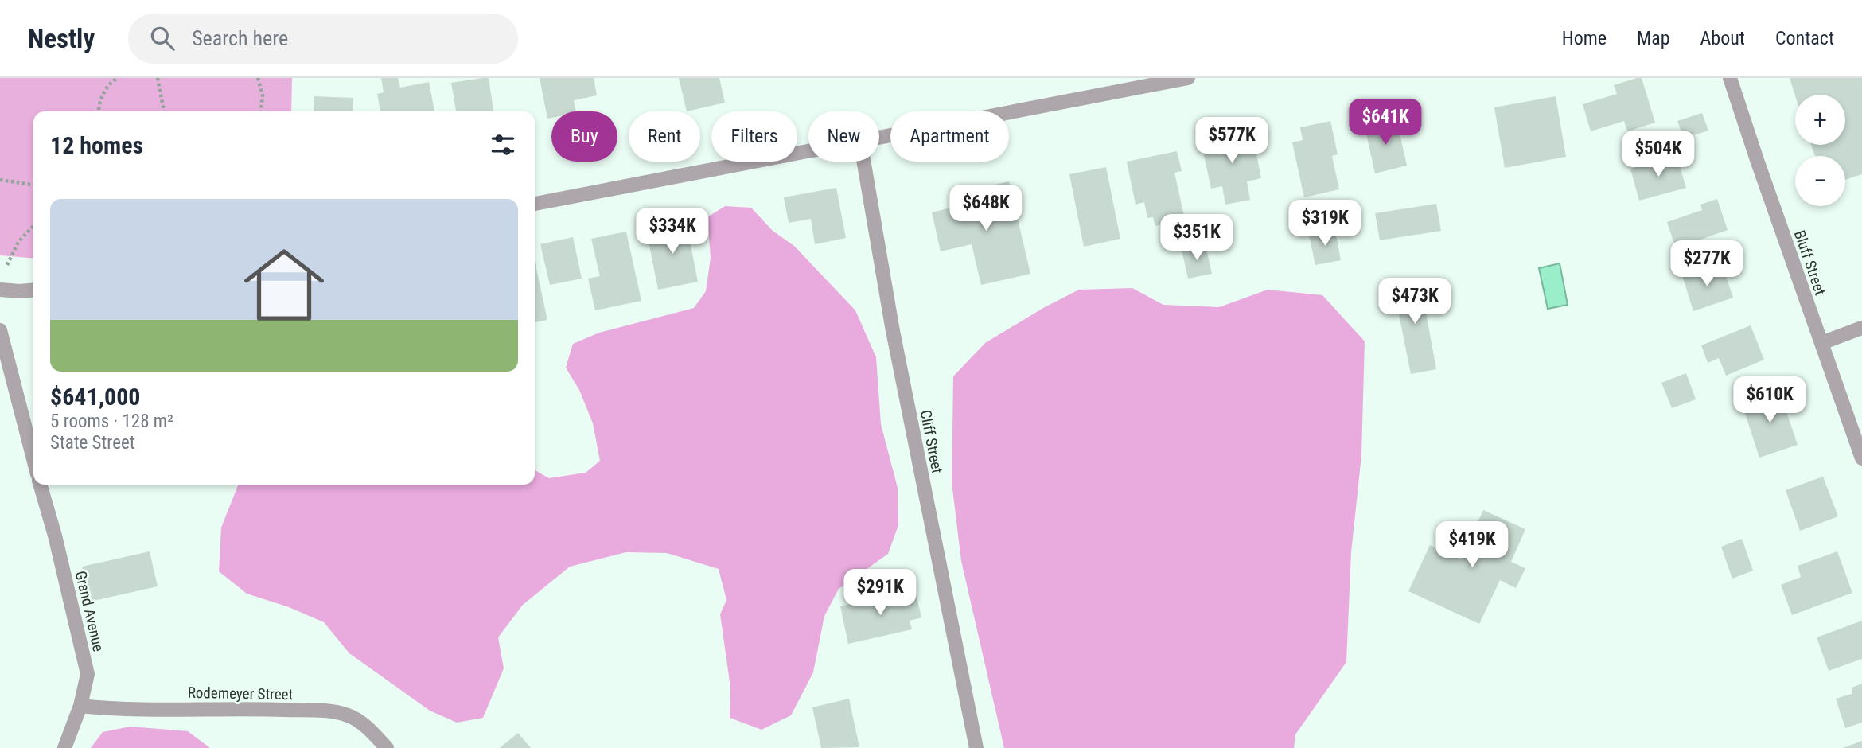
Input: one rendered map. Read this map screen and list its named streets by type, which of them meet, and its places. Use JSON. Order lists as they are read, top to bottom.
{
  "streets": {
    "street": [
      "Bluff Street",
      "Cliff Street",
      "Grand Avenue",
      "Rodemeyer Street"
    ]
  },
  "crossings": [
    ["Grand Avenue", "Rodemeyer Street"]
  ],
  "page": {
    "header": "Nestly",
    "search": "Search here",
    "nav": [
      "Home",
      "Map",
      "About",
      "Contact"
    ],
    "map_buttons": ["+", "−"],
    "price": [
      "$641K",
      "$577K",
      "$504K",
      "$648K",
      "$319K",
      "$334K",
      "$351K",
      "$277K",
      "$473K",
      "$610K",
      "$419K",
      "$291K"
    ],
    "chip": [
      "Buy",
      "Rent",
      "Filters",
      "New",
      "Apartment"
    ],
    "heading": "12 homes",
    "list": [
      {
        "name": "$641,000",
        "note": "5 rooms · 128 m² · State Street"
      }
    ]
  }
}
